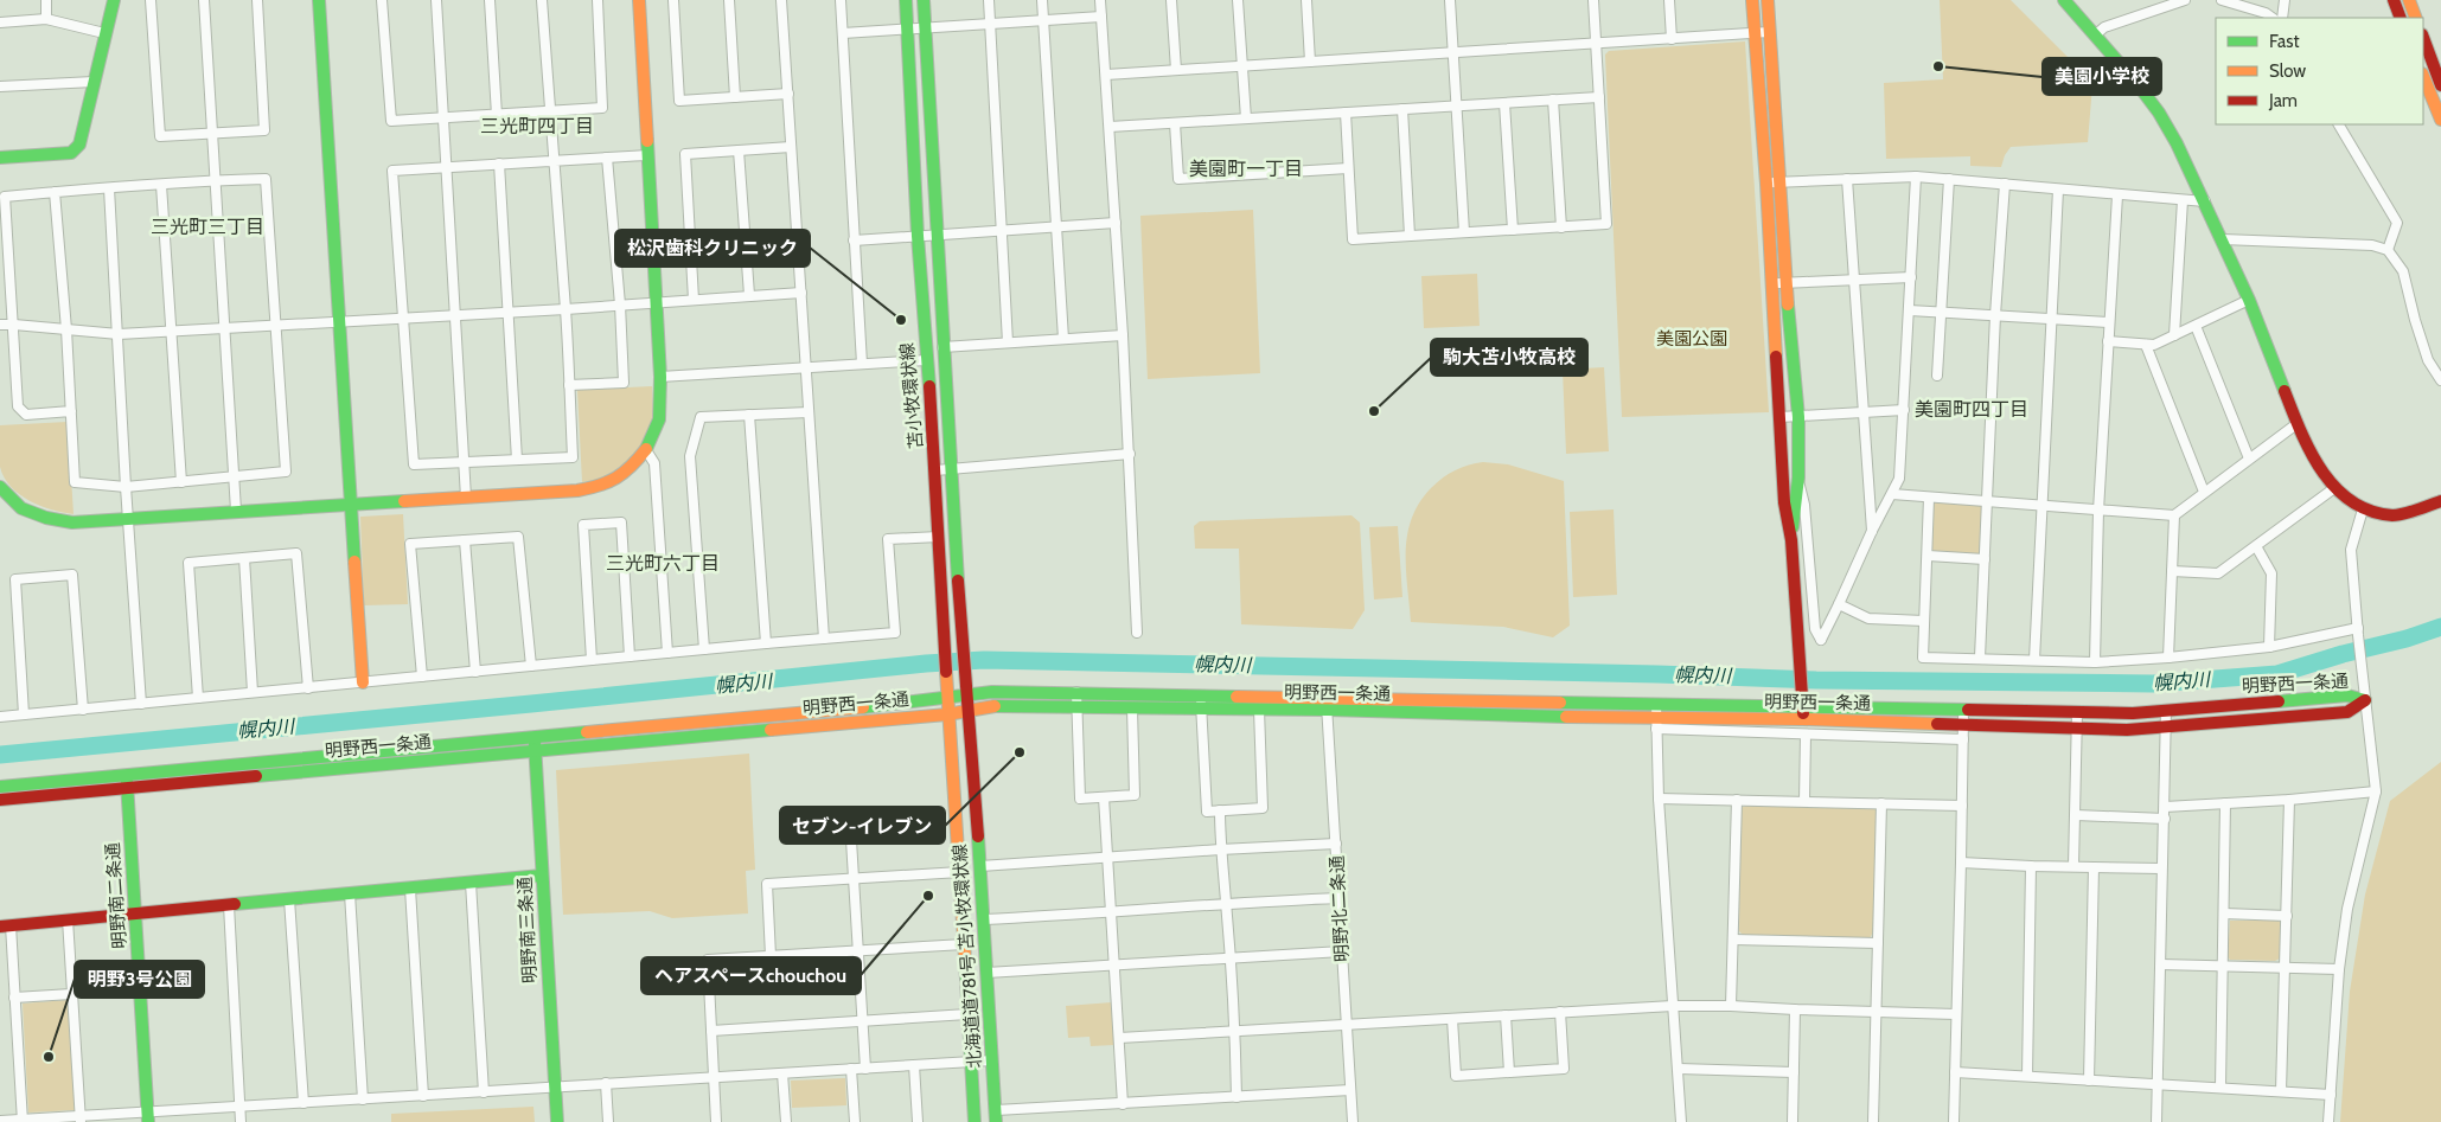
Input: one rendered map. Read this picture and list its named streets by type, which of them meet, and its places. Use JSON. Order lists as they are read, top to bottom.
{
  "streets": {
    "main road": [
      "苫小牧環状線",
      "明野西一条通",
      "明野南二条通",
      "明野南三条通",
      "北海道道781号 苫小牧環状線"
    ],
    "street": ["明野北二条通"]
  },
  "crossings": [
    ["苫小牧環状線", "北海道道781号 苫小牧環状線"],
    ["明野西一条通", "明野南二条通"],
    ["明野西一条通", "明野北二条通"],
    ["明野西一条通", "明野南三条通"],
    ["明野西一条通", "北海道道781号 苫小牧環状線"]
  ],
  "districts": [
    "三光町四丁目",
    "美園町一丁目",
    "三光町三丁目",
    "美園町四丁目",
    "三光町六丁目"
  ],
  "water": ["幌内川"],
  "parks": ["美園公園"],
  "places": [
    "美園小学校",
    "松沢歯科クリニック",
    "駒大苫小牧高校",
    "セブン-イレブン",
    "ヘアスペースchouchou",
    "明野3号公園"
  ],
  "legend": ["Fast", "Slow", "Jam"]
}
